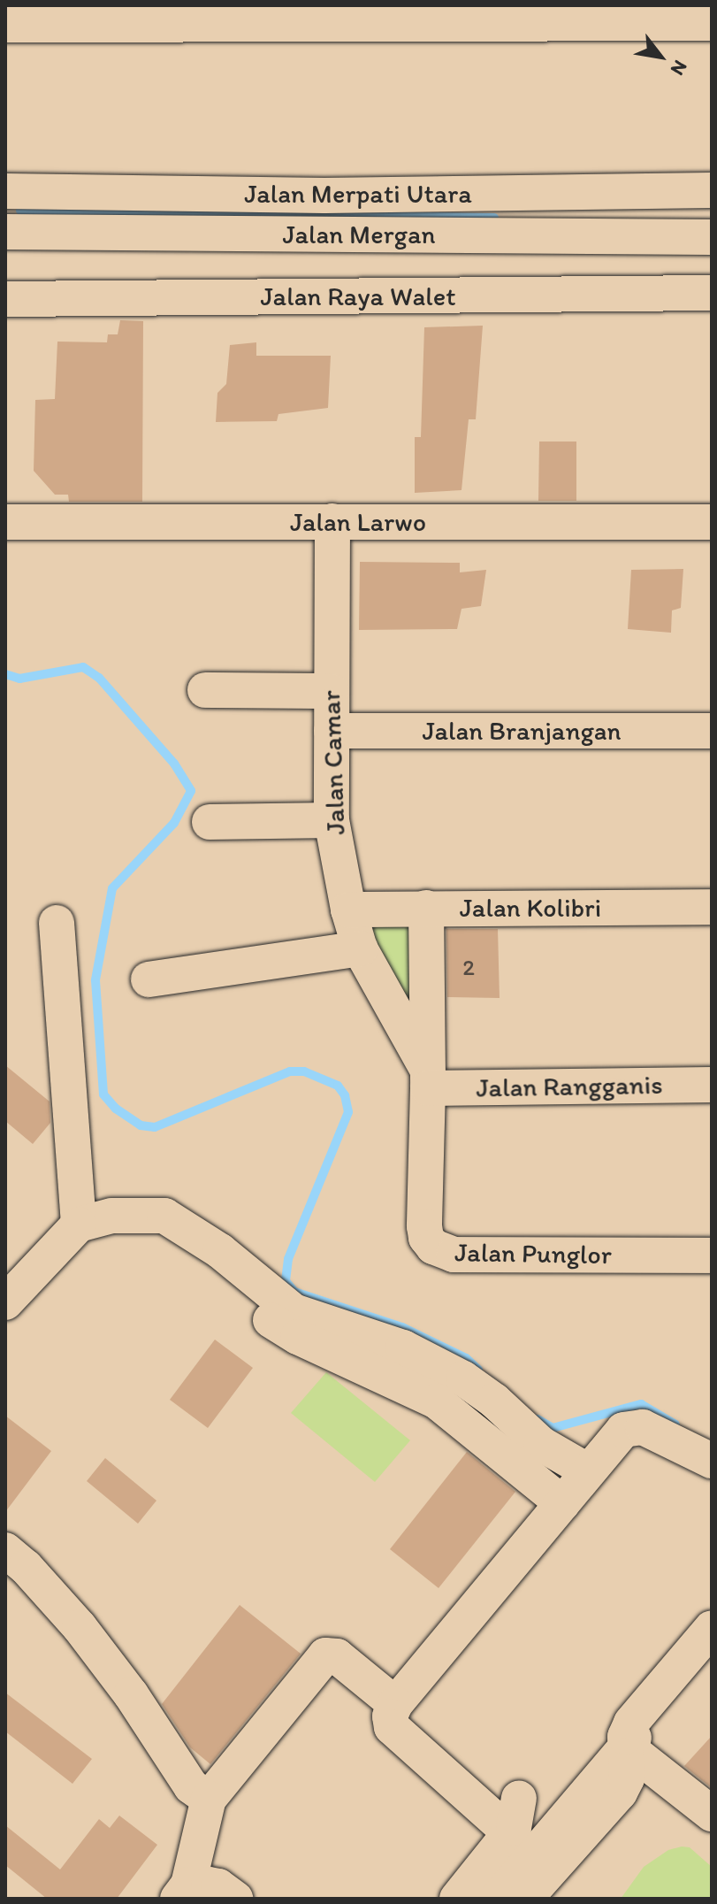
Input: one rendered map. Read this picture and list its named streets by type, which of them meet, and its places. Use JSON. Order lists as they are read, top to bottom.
{
  "streets": {
    "street": [
      "Jalan Merpati Utara",
      "Jalan Mergan",
      "Jalan Raya Walet",
      "Jalan Larwo",
      "Jalan Branjangan",
      "Jalan Camar",
      "Jalan Kolibri",
      "Jalan Rangganis",
      "Jalan Punglor"
    ]
  },
  "crossings": [
    ["Jalan Larwo", "Jalan Camar"],
    ["Jalan Branjangan", "Jalan Camar"],
    ["Jalan Camar", "Jalan Kolibri"],
    ["Jalan Camar", "Jalan Rangganis"],
    ["Jalan Camar", "Jalan Punglor"],
    ["Jalan Rangganis", "Jalan Punglor"]
  ],
  "house_numbers": ["2"],
  "north": "bottom right"
}
